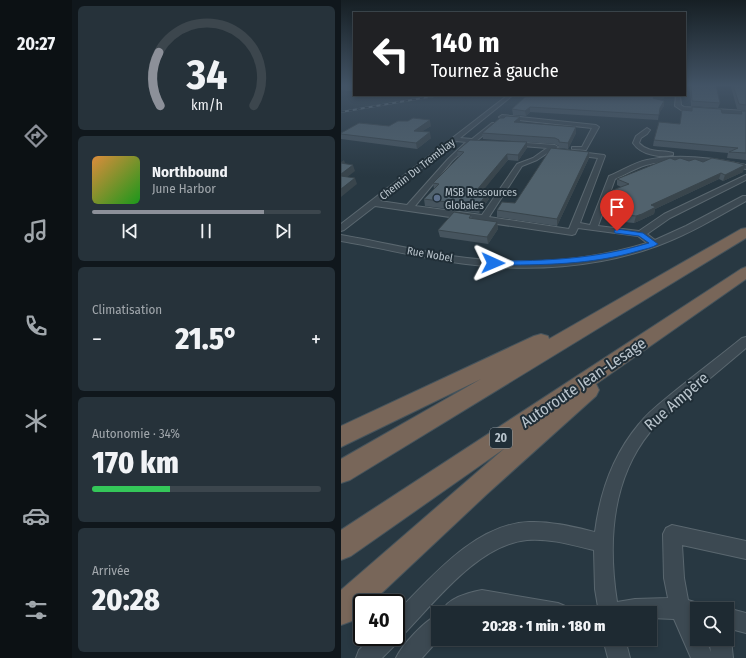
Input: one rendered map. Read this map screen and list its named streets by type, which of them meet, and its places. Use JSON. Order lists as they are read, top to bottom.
{
  "streets": {
    "highway": ["Autoroute Jean-Lesage", "20"],
    "street": ["Chemin Du Tremblay", "Rue Nobel", "Rue Ampère"]
  },
  "places": ["MSB Ressources Globales"],
  "page": {
    "tabs": "20:27",
    "turn": ["140 m", "Tournez à gauche"],
    "song": ["Northbound", "June Harbor"],
    "tile": [
      "Climatisation",
      ["Autonomie · 34%", "170 km"],
      ["Arrivée", "20:28"]
    ],
    "heat": ["−", "21.5°", "+"],
    "limit": "40",
    "trip": "20:28 · 1 min · 180 m",
    "gauge": ["34", "km/h"]
  }
}
